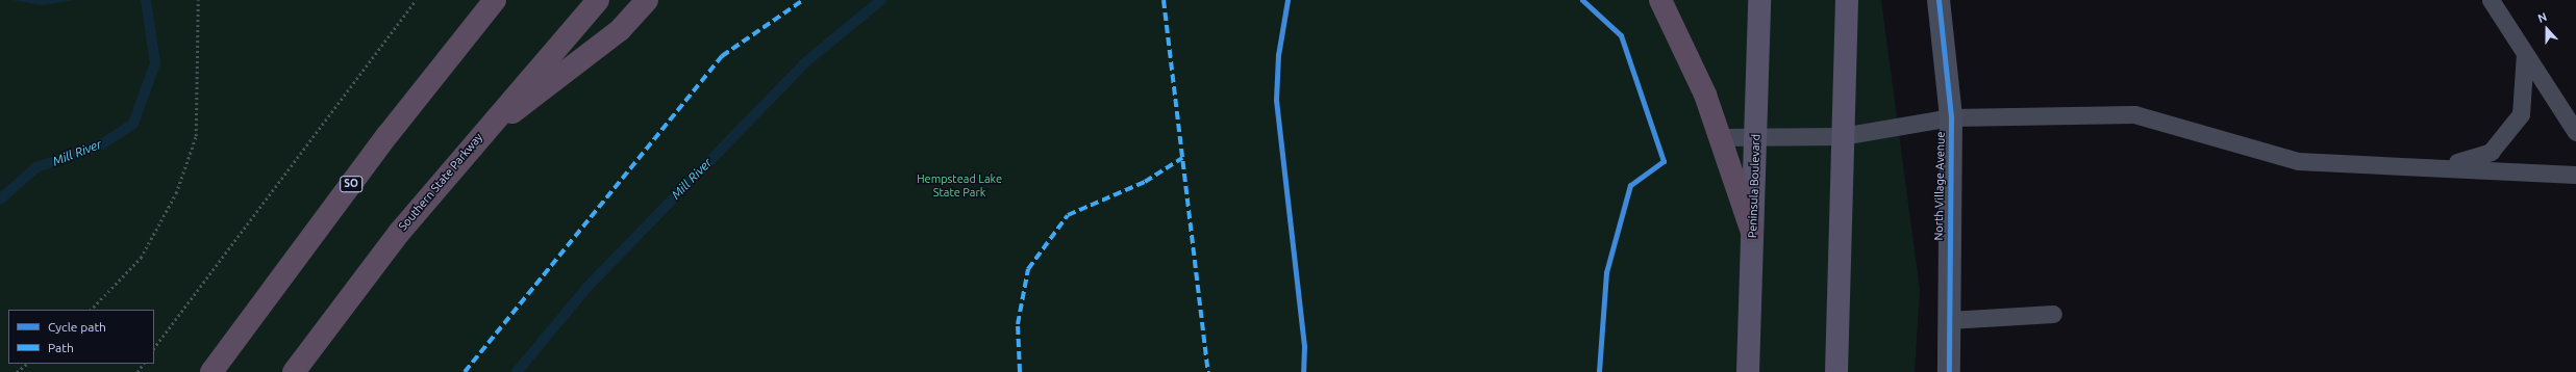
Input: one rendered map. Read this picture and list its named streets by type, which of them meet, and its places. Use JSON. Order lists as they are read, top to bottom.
{
  "streets": {
    "highway": ["Southern State Parkway", "SO"],
    "main road": ["Peninsula Boulevard"],
    "street": ["North Village Avenue"]
  },
  "water": ["Mill River"],
  "parks": ["Hempstead Lake State Park"],
  "legend": ["Cycle path", "Path"],
  "north": "top"
}
